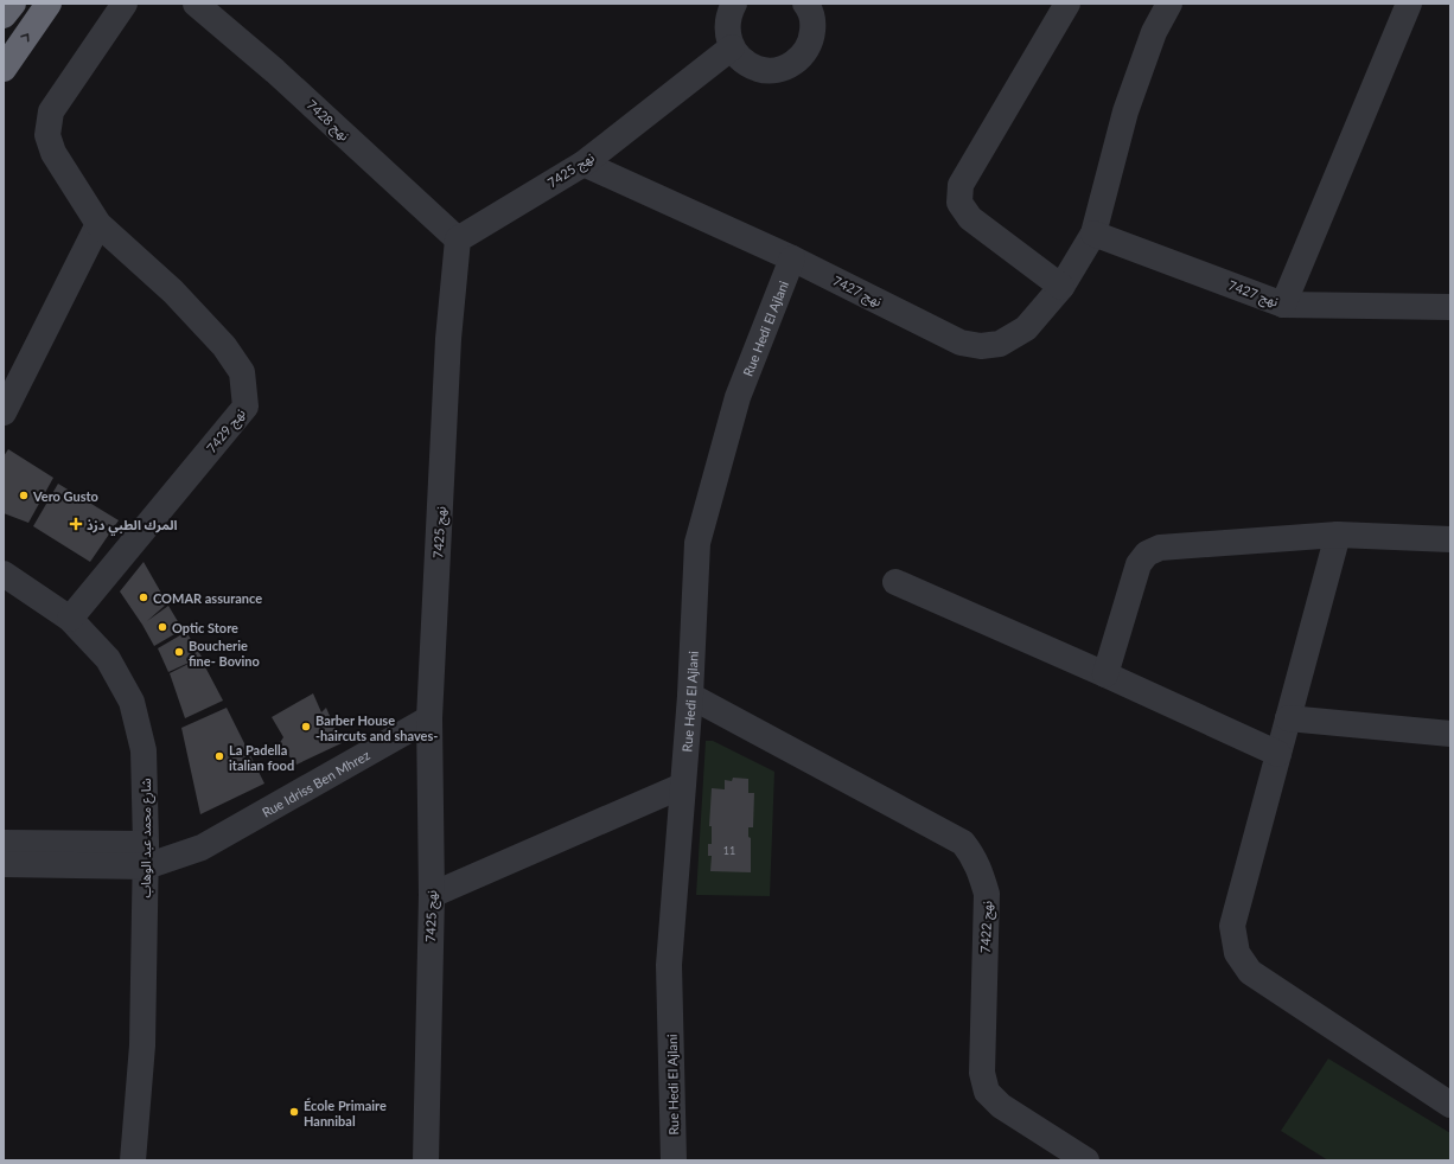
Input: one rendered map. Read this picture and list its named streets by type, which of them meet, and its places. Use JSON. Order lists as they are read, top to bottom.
{
  "streets": {
    "street": [
      "نهج 7428",
      "نهج 7425",
      "نهج 7427",
      "Rue Hedi El Ajlani",
      "نهج 7429",
      "Rue Idriss Ben Mhrez",
      "شارع محمد عبد الوهاب",
      "نهج 7422"
    ]
  },
  "crossings": [
    ["نهج 7428", "نهج 7425"],
    ["نهج 7425", "نهج 7427"],
    ["نهج 7425", "Rue Idriss Ben Mhrez"],
    ["نهج 7427", "Rue Hedi El Ajlani"],
    ["Rue Hedi El Ajlani", "نهج 7422"],
    ["نهج 7429", "شارع محمد عبد الوهاب"],
    ["Rue Idriss Ben Mhrez", "شارع محمد عبد الوهاب"]
  ],
  "places": {
    "other": [
      "Vero Gusto",
      "COMAR assurance",
      "Optic Store",
      "Boucherie fine- Bovino",
      "Barber House -haircuts and shaves-",
      "La Padella italian food",
      "École Primaire Hannibal"
    ],
    "health": ["المرك الطبي دزذ"]
  },
  "house_numbers": ["11"]
}
